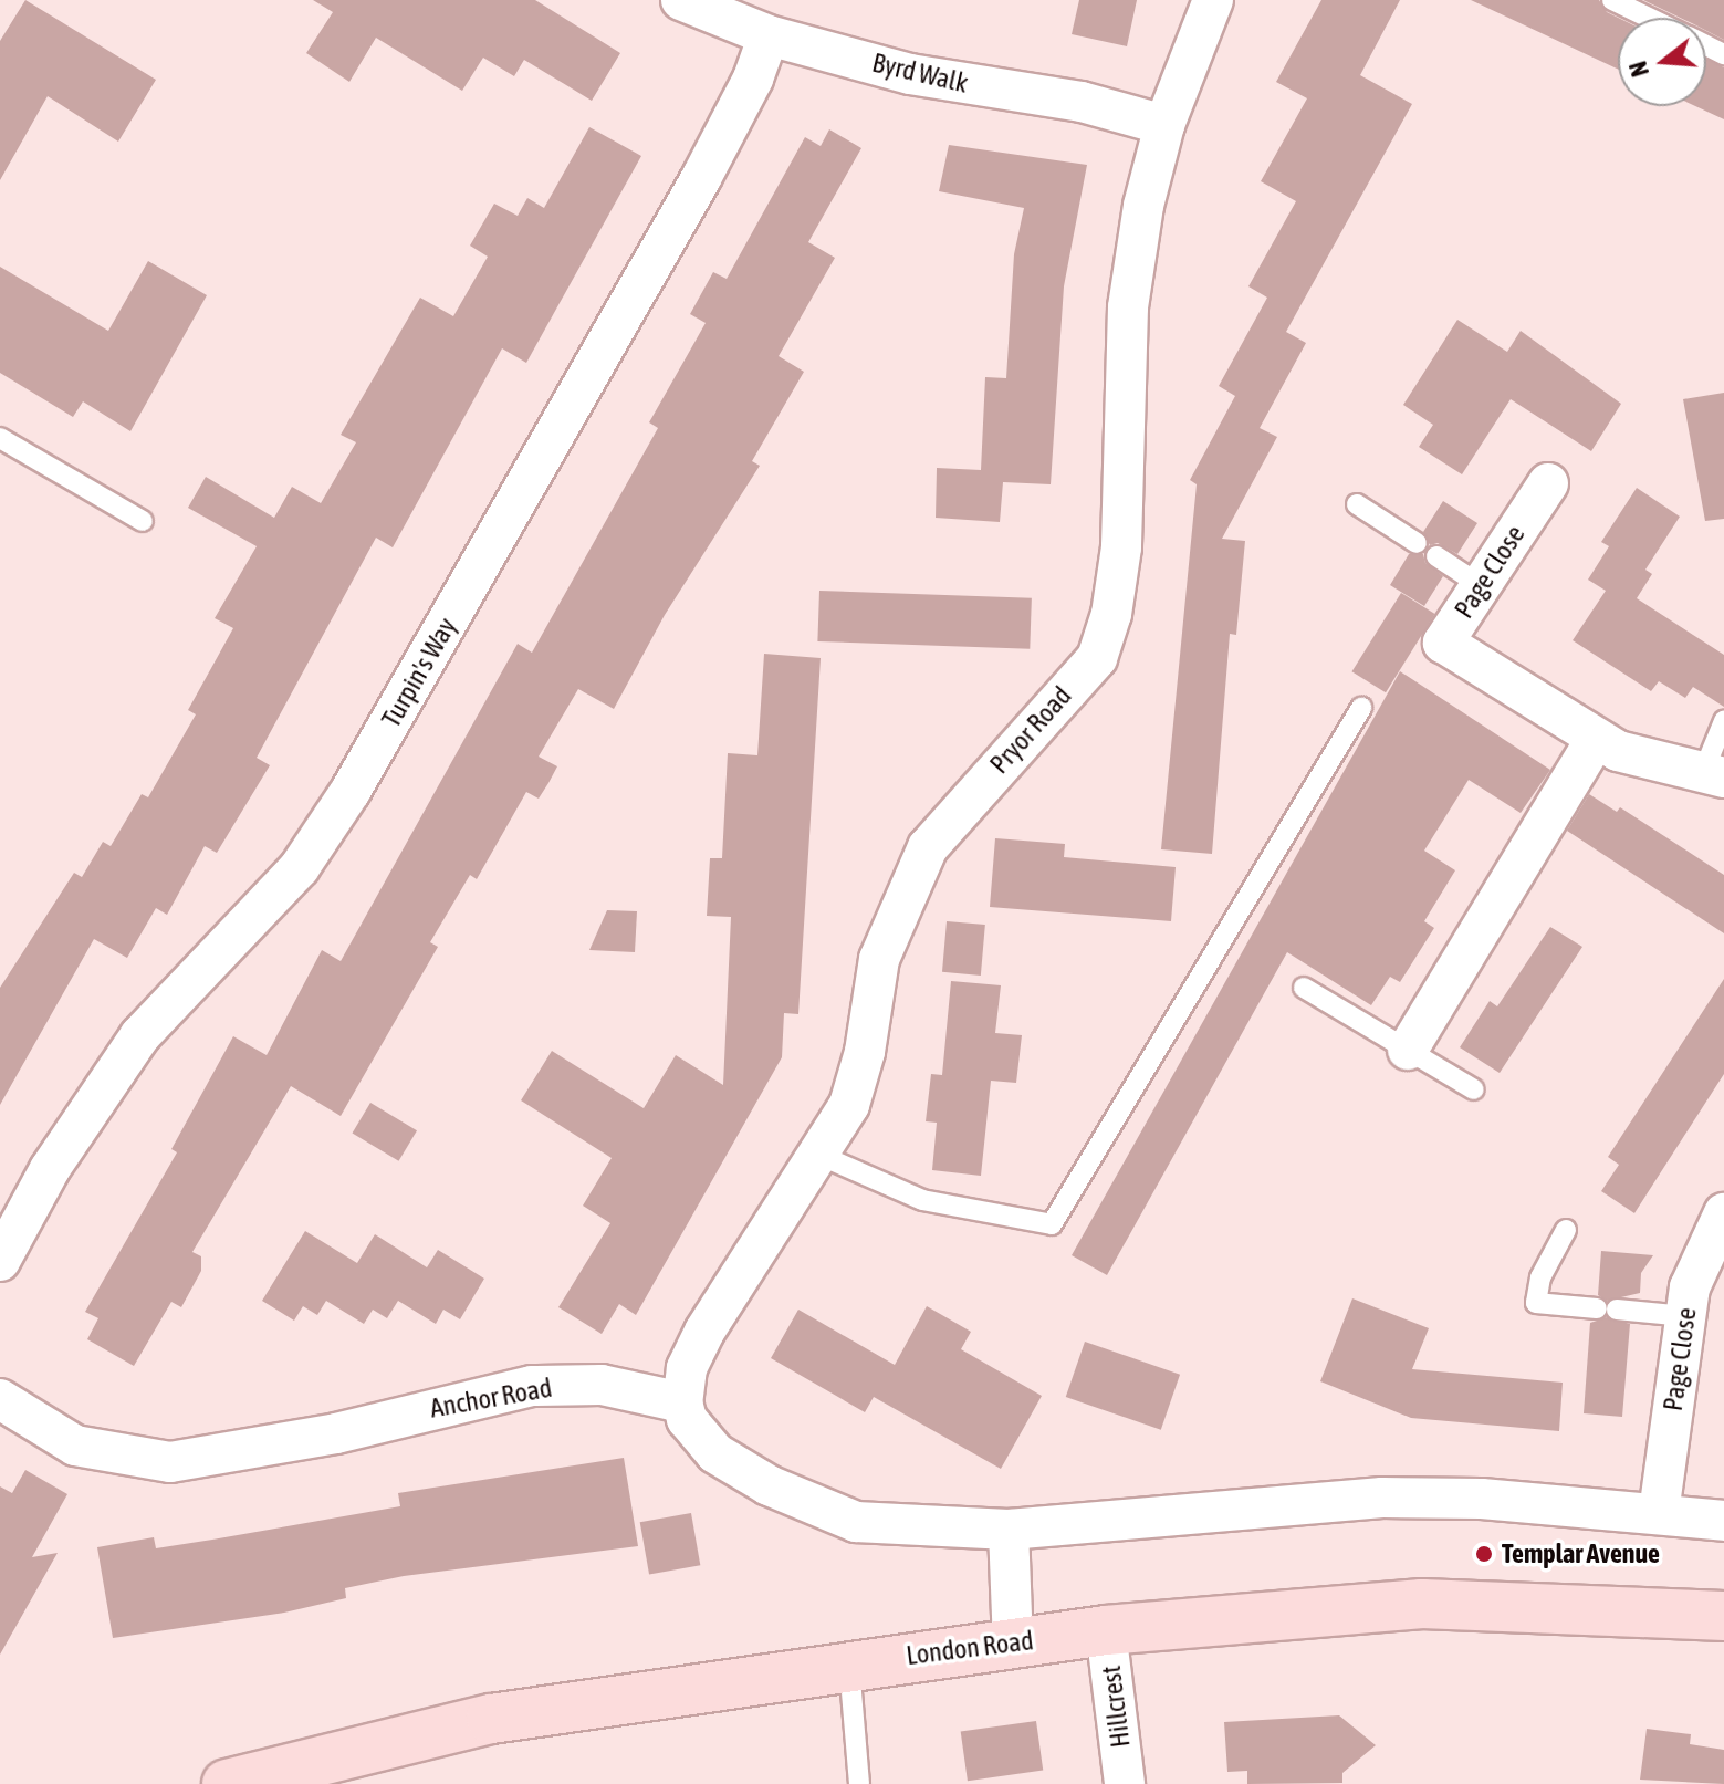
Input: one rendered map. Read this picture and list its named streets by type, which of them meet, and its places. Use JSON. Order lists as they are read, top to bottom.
{
  "streets": {
    "main road": ["London Road"],
    "street": [
      "Byrd Walk",
      "Page Close",
      "Turpin's Way",
      "Pryor Road",
      "Anchor Road",
      "Hillcrest"
    ]
  },
  "crossings": [
    ["Byrd Walk", "Turpin's Way"],
    ["Byrd Walk", "Pryor Road"],
    ["Pryor Road", "Anchor Road"],
    ["London Road", "Hillcrest"]
  ],
  "places": ["Templar Avenue"],
  "north": "left"
}
